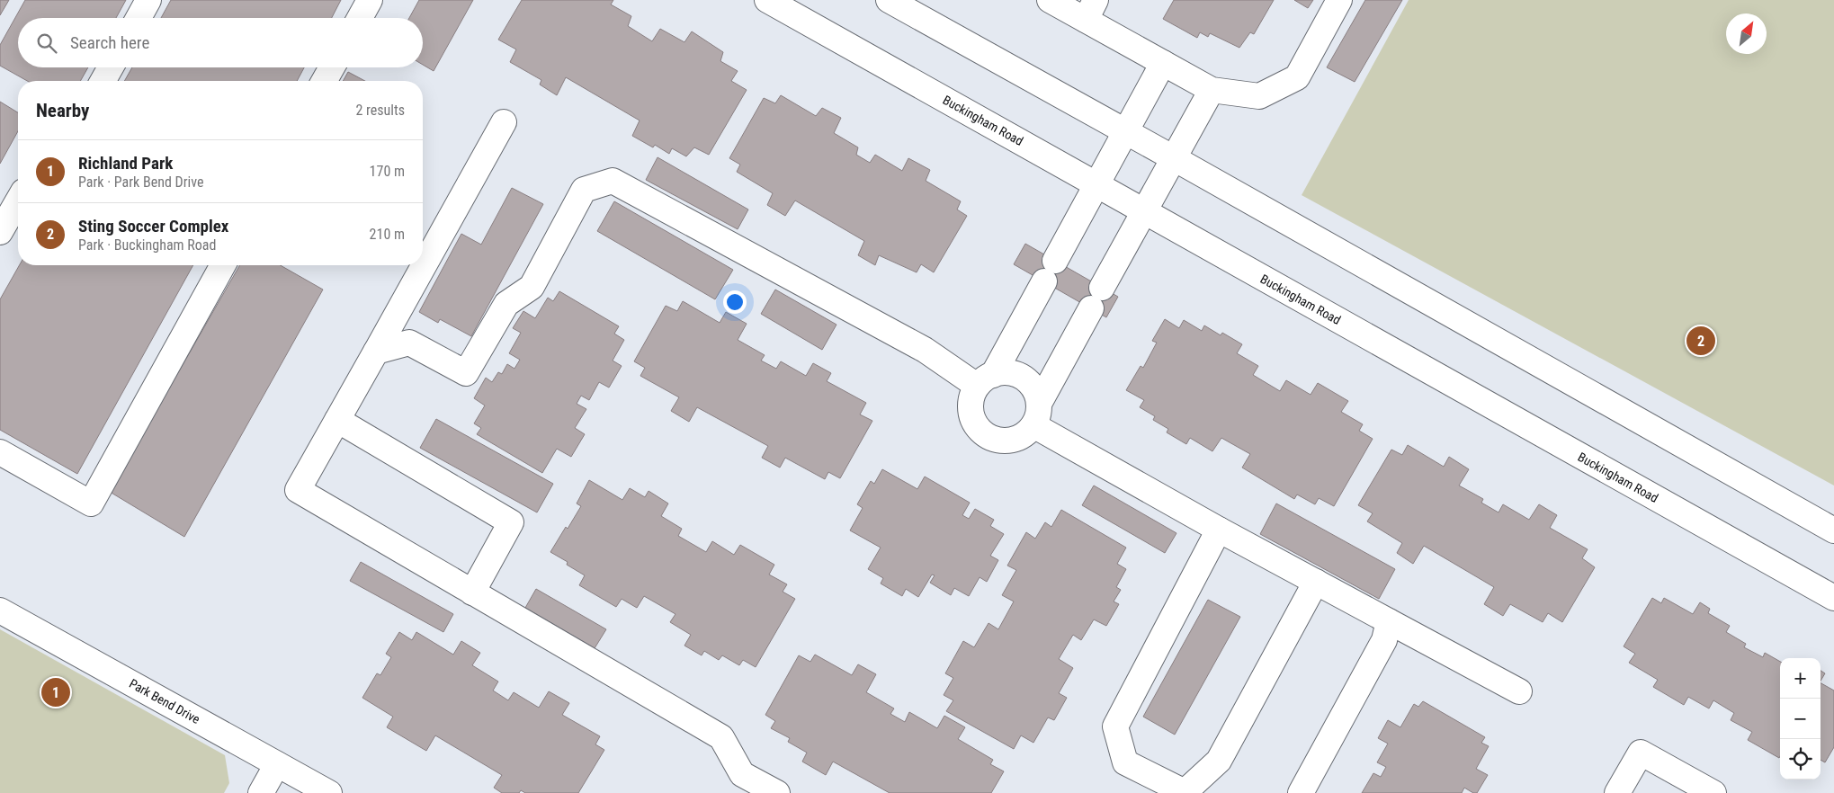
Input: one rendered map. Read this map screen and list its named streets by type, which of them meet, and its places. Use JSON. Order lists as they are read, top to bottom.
{
  "streets": {
    "street": ["Buckingham Road", "Park Bend Drive"]
  },
  "north": "top right",
  "page": {
    "search": "Search here",
    "heading": ["Nearby", "2 results"],
    "list": [
      {
        "mark": "1",
        "name": "Richland Park",
        "note": "Park · Park Bend Drive",
        "value": "170 m"
      },
      {
        "mark": "2",
        "name": "Sting Soccer Complex",
        "note": "Park · Buckingham Road",
        "value": "210 m"
      }
    ],
    "pins": ["2", "1"],
    "map_buttons": ["+", "−"]
  }
}
